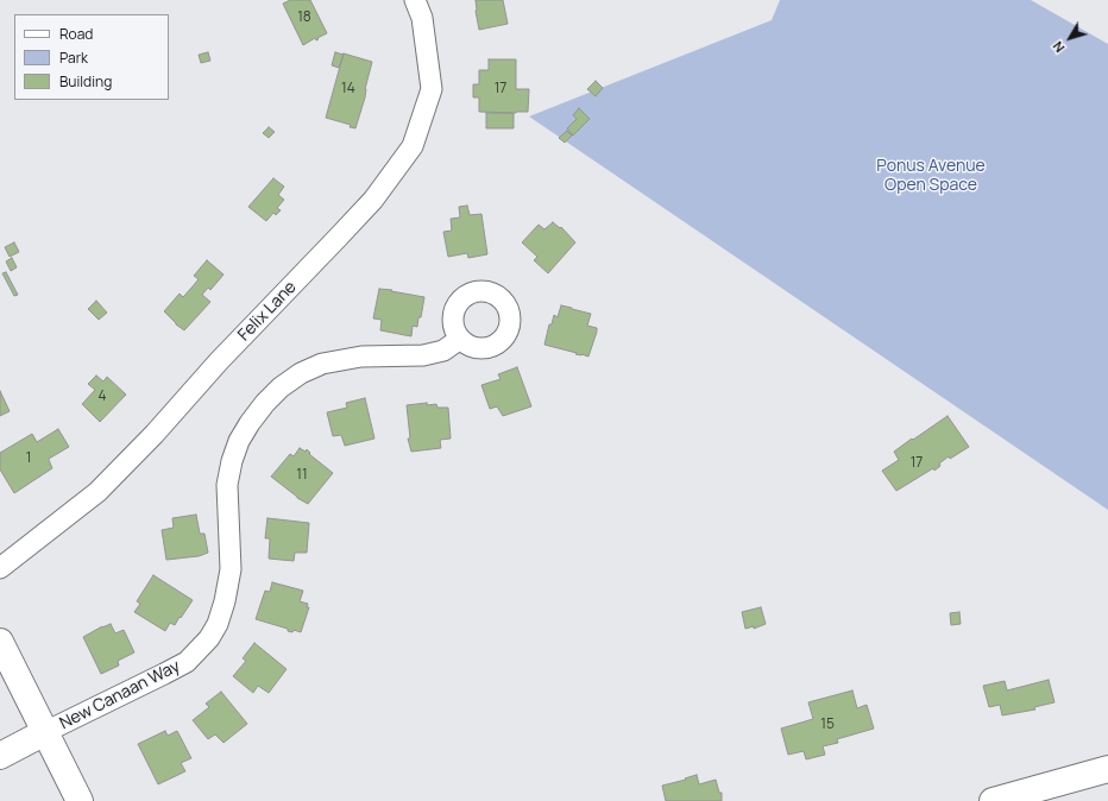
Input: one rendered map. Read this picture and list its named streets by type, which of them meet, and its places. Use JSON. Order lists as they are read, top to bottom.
{
  "streets": {
    "street": ["Felix Lane", "New Canaan Way"]
  },
  "parks": ["Ponus Avenue Open Space"],
  "house_numbers": [
    "18",
    "14",
    "17",
    "4",
    "1",
    "17",
    "11",
    "15"
  ],
  "legend": ["Road", "Park", "Building"],
  "north": "bottom left"
}
